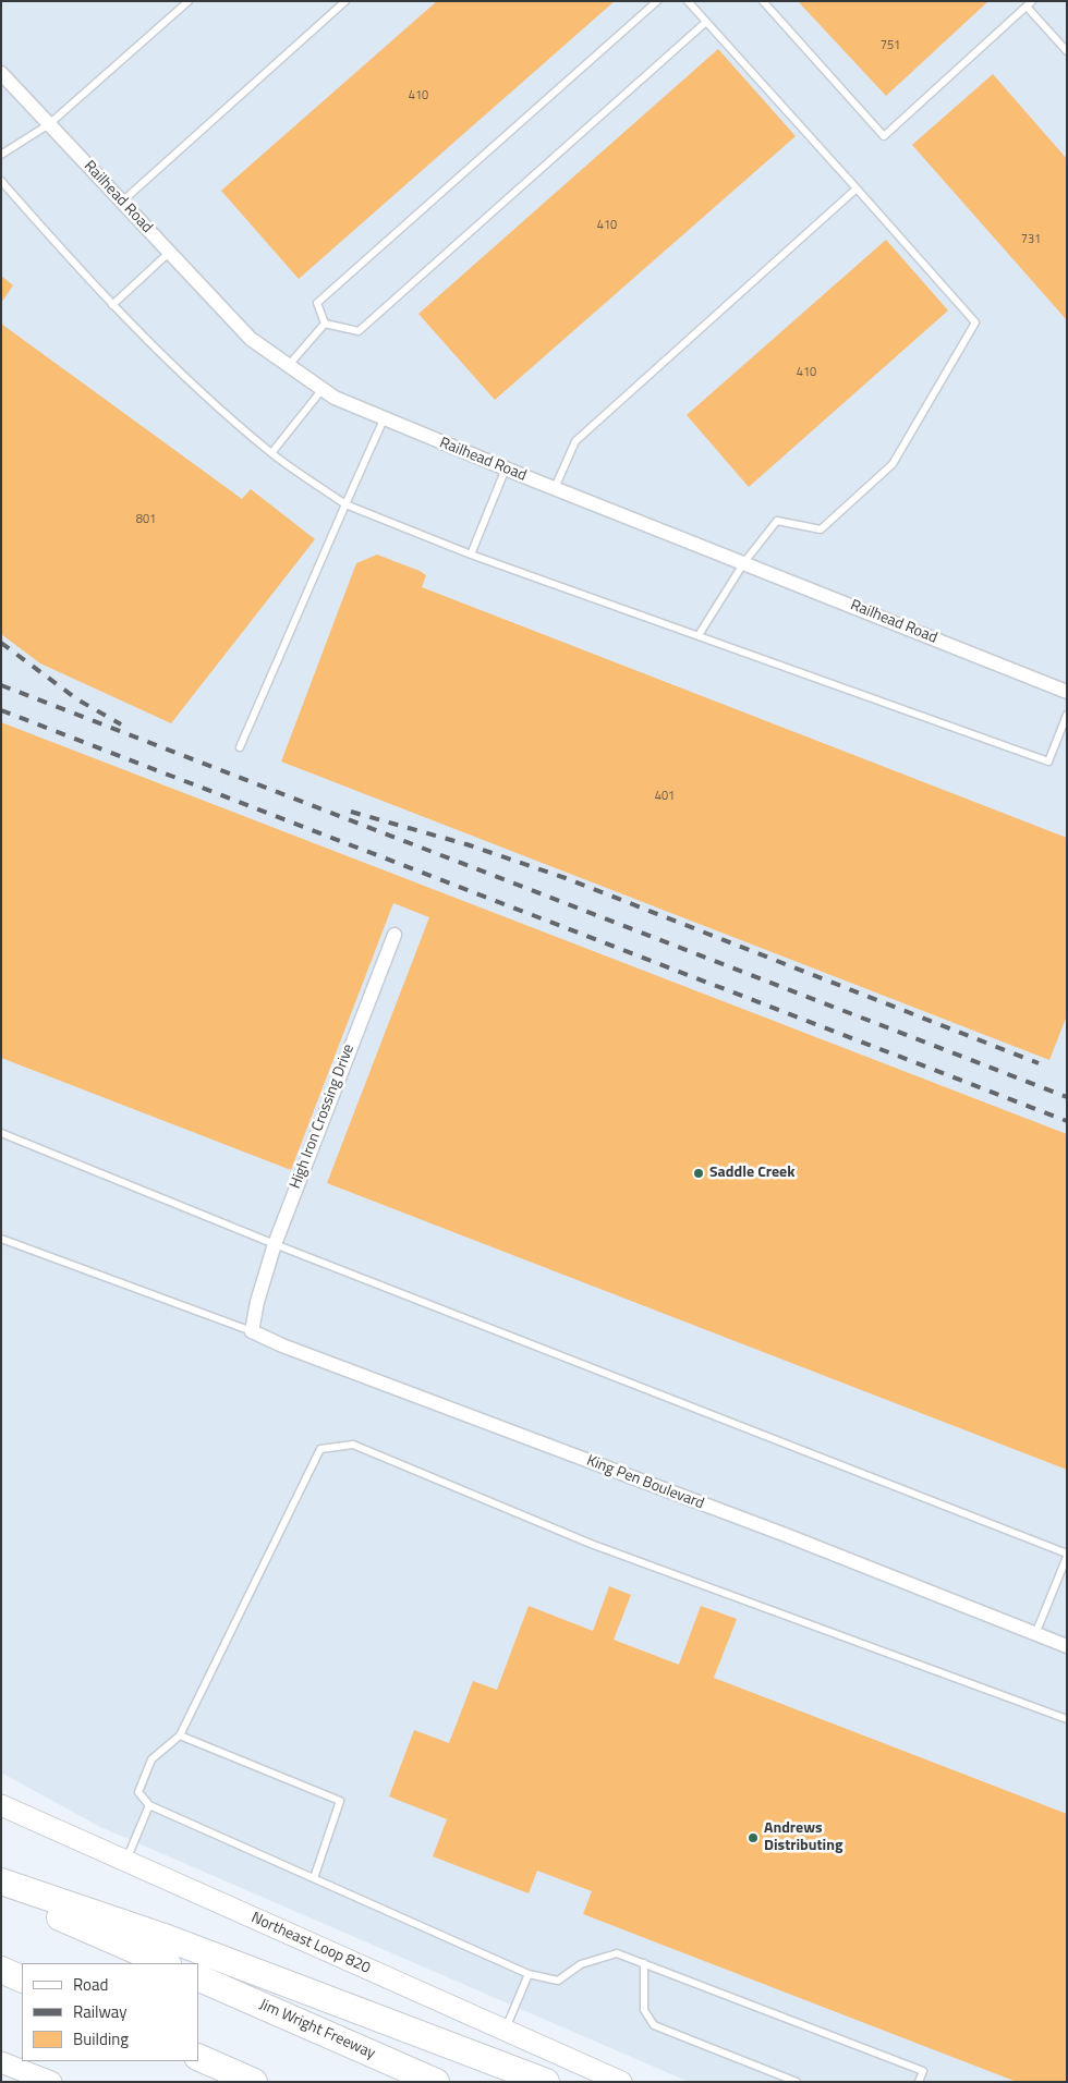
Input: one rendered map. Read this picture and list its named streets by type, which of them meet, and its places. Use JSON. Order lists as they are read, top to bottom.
{
  "streets": {
    "highway": ["Jim Wright Freeway"],
    "street": [
      "Railhead Road",
      "High Iron Crossing Drive",
      "King Pen Boulevard",
      "Northeast Loop 820"
    ]
  },
  "crossings": [
    ["High Iron Crossing Drive", "King Pen Boulevard"]
  ],
  "places": ["Saddle Creek", "Andrews Distributing"],
  "house_numbers": [
    "751",
    "410",
    "410",
    "731",
    "410",
    "801",
    "401"
  ],
  "legend": ["Road", "Railway", "Building"]
}
